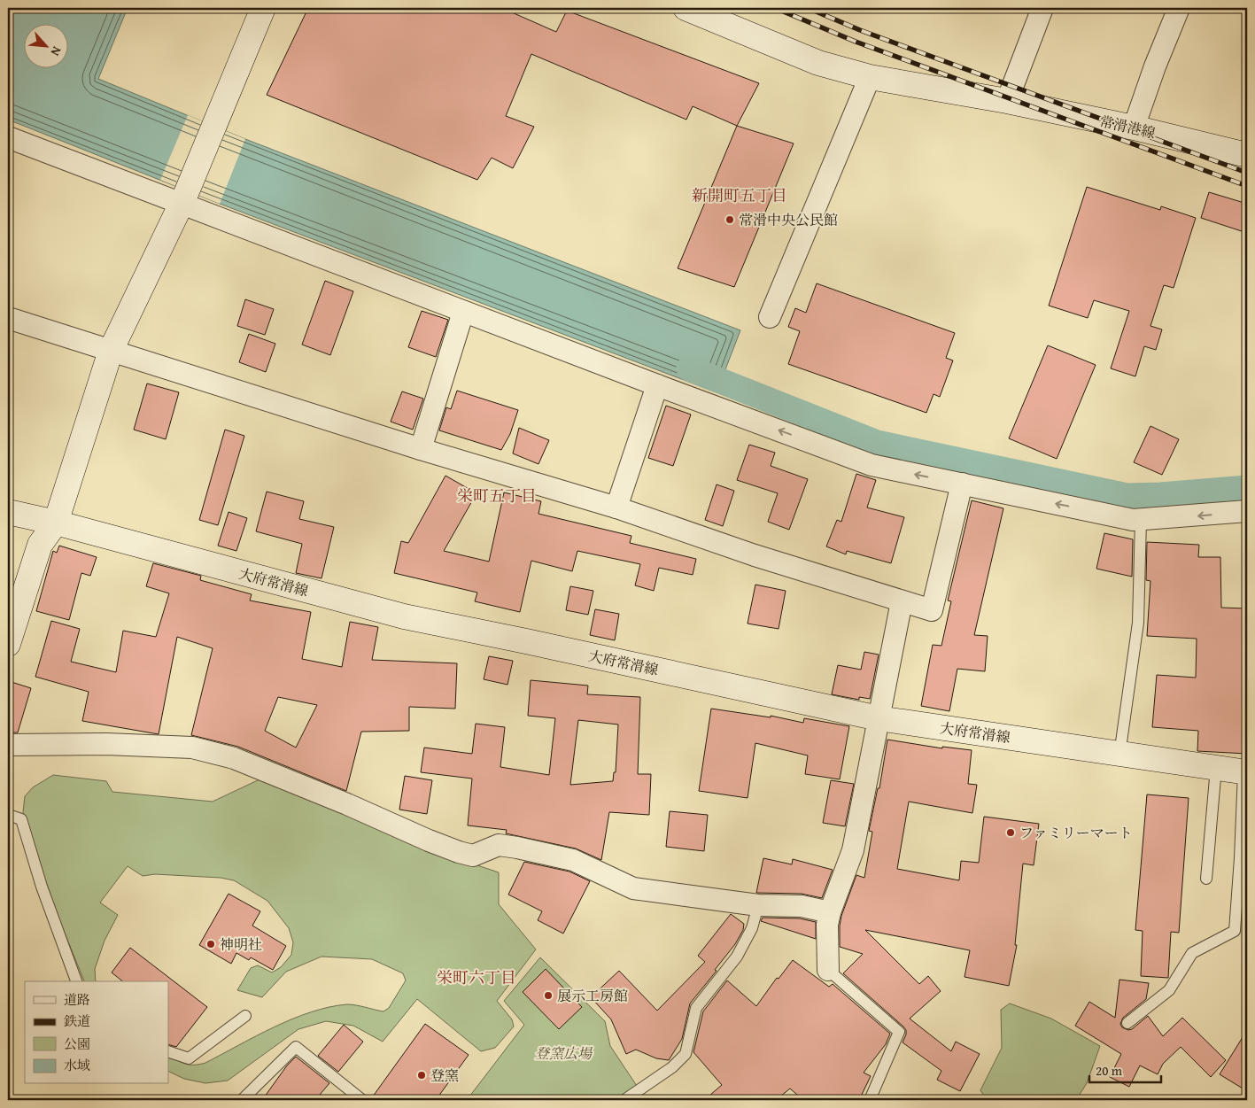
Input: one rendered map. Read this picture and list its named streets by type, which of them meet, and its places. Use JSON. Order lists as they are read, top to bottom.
{
  "streets": {
    "main road": ["常滑港線", "大府常滑線"]
  },
  "districts": ["新開町五丁目", "栄町五丁目", "栄町六丁目"],
  "parks": ["登窯広場"],
  "places": [
    "常滑中央公民館",
    "ファミリーマート",
    "神明社",
    "展示工房館",
    "登窯"
  ],
  "legend": [
    "道路",
    "鉄道",
    "公園",
    "水域"
  ],
  "scale_bar": "20 m",
  "north": "bottom right"
}
